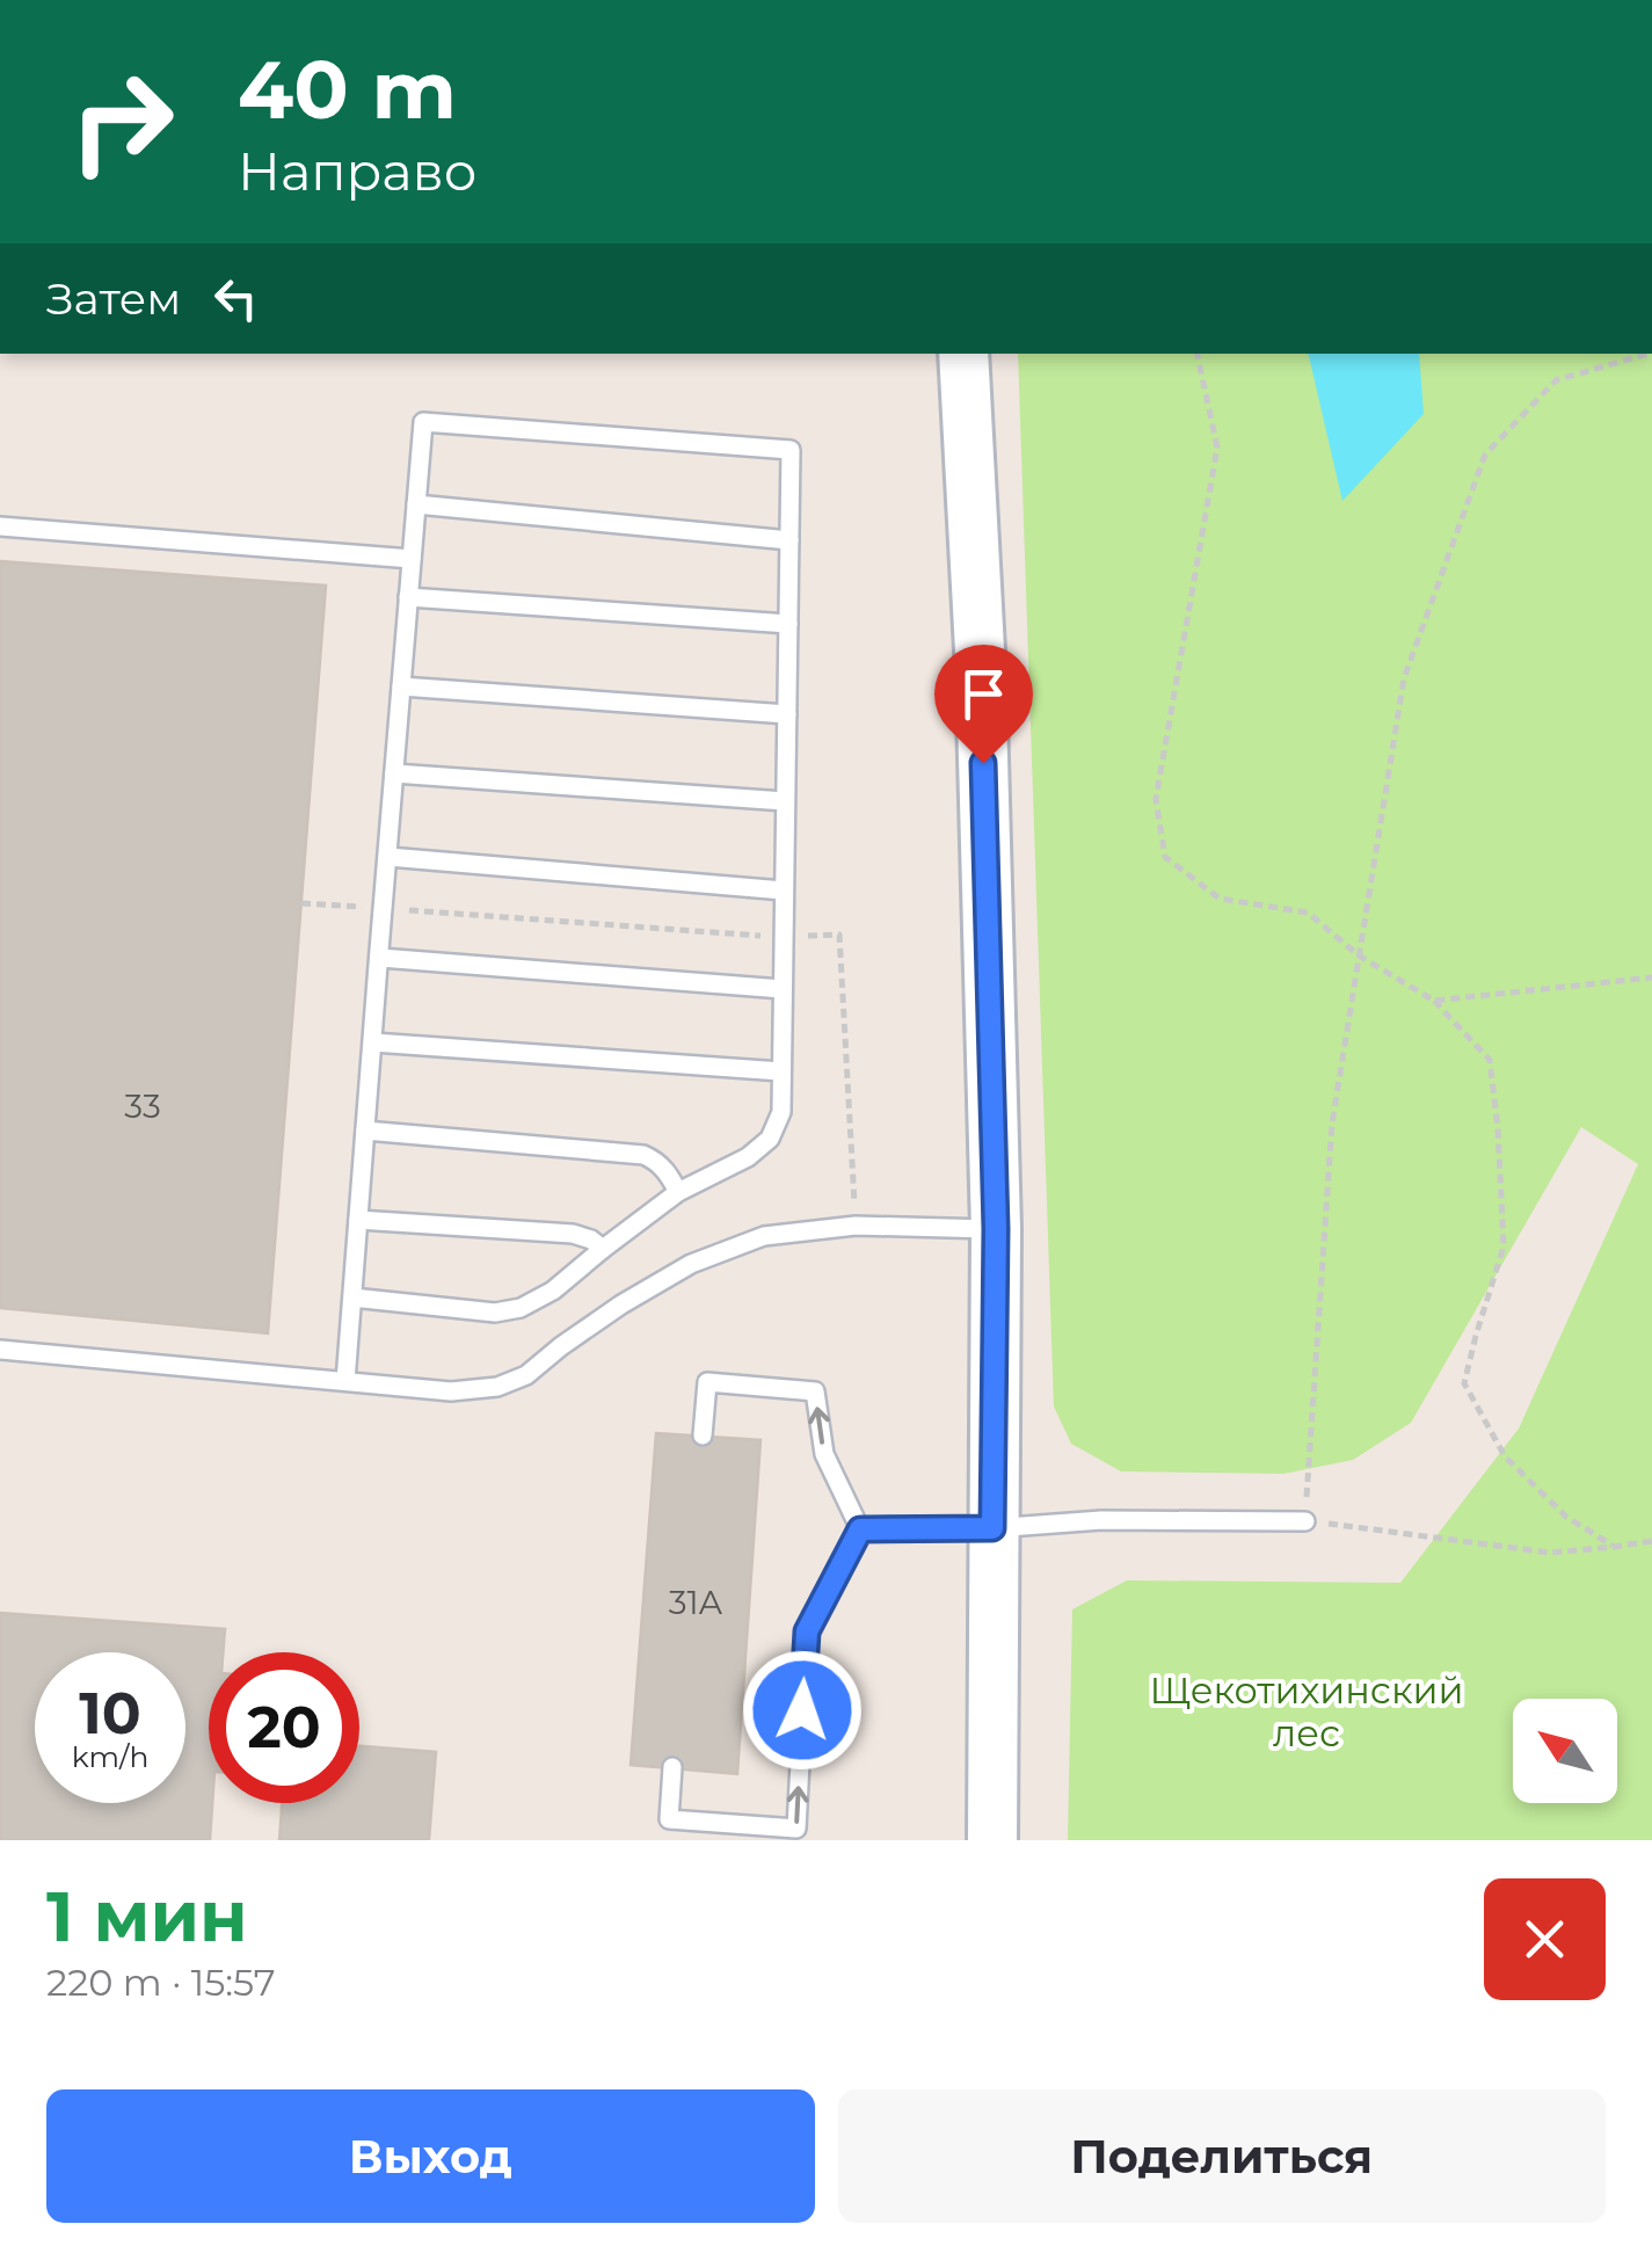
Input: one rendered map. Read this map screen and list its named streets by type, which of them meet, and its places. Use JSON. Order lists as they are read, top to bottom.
{
  "parks": ["Щекотихинский лес"],
  "house_numbers": ["33", "31А"],
  "north": "top left",
  "page": {
    "turn": ["40 m", "Направо"],
    "then": "Затем",
    "speed": "10 km/h",
    "limit": "20",
    "heading": ["1 мин", "220 m · 15:57"],
    "buttons": ["Выход", "Поделиться"]
  }
}
